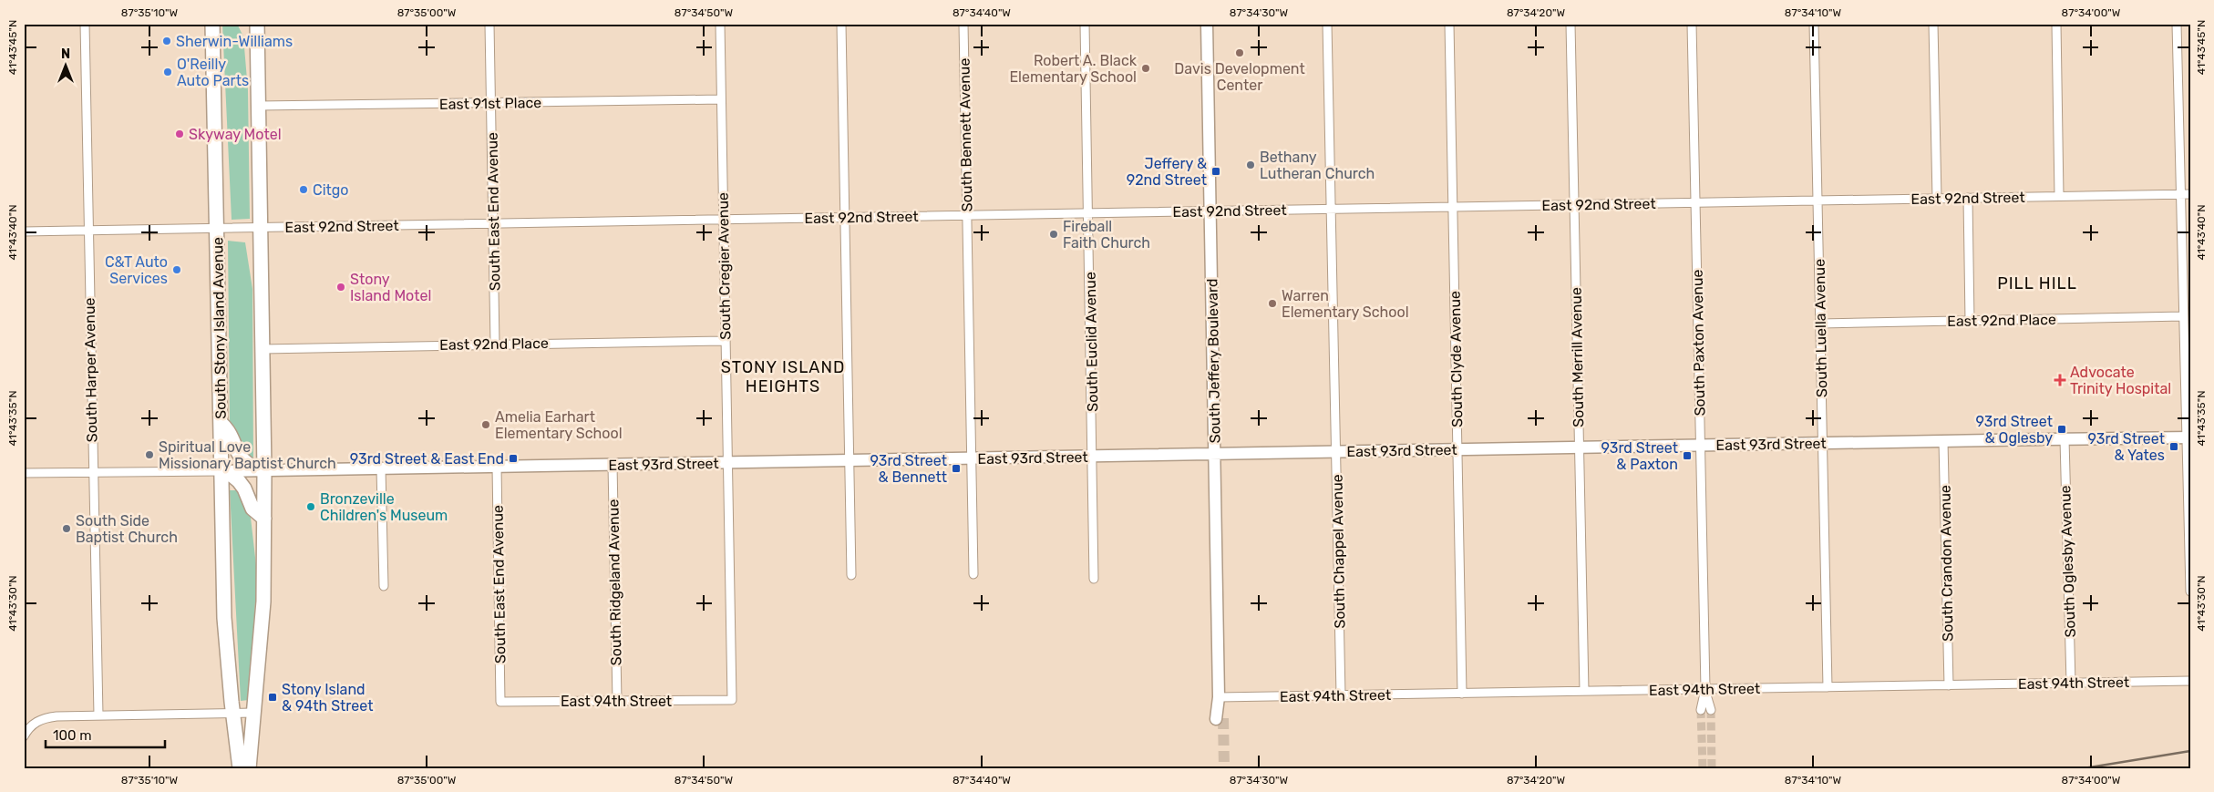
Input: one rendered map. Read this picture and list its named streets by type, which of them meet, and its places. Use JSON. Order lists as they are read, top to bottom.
{
  "streets": {
    "highway": ["South Stony Island Avenue"],
    "street": [
      "East 91st Place",
      "South Bennett Avenue",
      "East 92nd Street",
      "South East End Avenue",
      "South Cregier Avenue",
      "East 92nd Place",
      "South Luella Avenue",
      "South Euclid Avenue",
      "South Paxton Avenue",
      "South Merrill Avenue",
      "South Clyde Avenue",
      "South Jeffery Boulevard",
      "South Harper Avenue",
      "East 93rd Street",
      "South Chappel Avenue",
      "South Oglesby Avenue",
      "South Crandon Avenue",
      "South Ridgeland Avenue",
      "East 94th Street"
    ]
  },
  "crossings": [
    ["East 91st Place", "South East End Avenue"],
    ["East 91st Place", "South Cregier Avenue"],
    ["South Bennett Avenue", "East 92nd Street"],
    ["South Bennett Avenue", "East 93rd Street"],
    ["East 92nd Street", "South East End Avenue"],
    ["East 92nd Street", "South Cregier Avenue"],
    ["East 92nd Street", "South Stony Island Avenue"],
    ["East 92nd Street", "South Luella Avenue"],
    ["East 92nd Street", "South Euclid Avenue"],
    ["East 92nd Street", "South Paxton Avenue"],
    ["East 92nd Street", "South Merrill Avenue"],
    ["East 92nd Street", "South Clyde Avenue"],
    ["East 92nd Street", "South Jeffery Boulevard"],
    ["East 92nd Street", "South Harper Avenue"],
    ["East 92nd Street", "South Chappel Avenue"],
    ["South East End Avenue", "East 92nd Place"],
    ["South East End Avenue", "East 93rd Street"],
    ["South East End Avenue", "East 94th Street"],
    ["South Cregier Avenue", "East 92nd Place"],
    ["South Cregier Avenue", "East 93rd Street"],
    ["South Cregier Avenue", "East 94th Street"],
    ["East 92nd Place", "South Luella Avenue"],
    ["South Stony Island Avenue", "East 93rd Street"],
    ["South Luella Avenue", "East 93rd Street"],
    ["South Luella Avenue", "East 94th Street"],
    ["South Euclid Avenue", "East 93rd Street"],
    ["South Paxton Avenue", "East 93rd Street"],
    ["South Paxton Avenue", "East 94th Street"],
    ["South Merrill Avenue", "East 93rd Street"],
    ["South Merrill Avenue", "East 94th Street"],
    ["South Clyde Avenue", "East 93rd Street"],
    ["South Clyde Avenue", "East 94th Street"],
    ["South Jeffery Boulevard", "East 93rd Street"],
    ["South Jeffery Boulevard", "East 94th Street"],
    ["South Harper Avenue", "East 93rd Street"],
    ["East 93rd Street", "South Chappel Avenue"],
    ["East 93rd Street", "South Oglesby Avenue"],
    ["East 93rd Street", "South Crandon Avenue"],
    ["East 93rd Street", "South Ridgeland Avenue"],
    ["South Chappel Avenue", "East 94th Street"],
    ["South Oglesby Avenue", "East 94th Street"],
    ["South Crandon Avenue", "East 94th Street"],
    ["South Ridgeland Avenue", "East 94th Street"]
  ],
  "districts": ["PILL HILL", "STONY ISLAND HEIGHTS"],
  "places": {
    "other": [
      "Sherwin-Williams",
      "Davis Development Center",
      "Robert A. Black Elementary School",
      "O'Reilly Auto Parts",
      "Skyway Motel",
      "Bethany Lutheran Church",
      "Citgo",
      "Fireball Faith Church",
      "C&T Auto Services",
      "Stony Island Motel",
      "Warren Elementary School",
      "Amelia Earhart Elementary School",
      "Spiritual Love Missionary Baptist Church",
      "Bronzeville Children's Museum",
      "South Side Baptist Church"
    ],
    "transit": [
      "Jeffery & 92nd Street",
      "93rd Street & Oglesby",
      "93rd Street & Yates",
      "93rd Street & Paxton",
      "93rd Street & East End",
      "93rd Street & Bennett",
      "Stony Island & 94th Street"
    ],
    "health": ["Advocate Trinity Hospital"]
  },
  "scale_bar": "100 m",
  "north": "top",
  "coordinates": [
    "87°35'10\"W",
    "87°35'00\"W",
    "87°34'50\"W",
    "87°34'40\"W",
    "87°34'30\"W",
    "87°34'20\"W",
    "87°34'10\"W",
    "87°34'00\"W",
    "41°43'45\"N",
    "41°43'40\"N",
    "41°43'35\"N",
    "41°43'30\"N"
  ]
}
